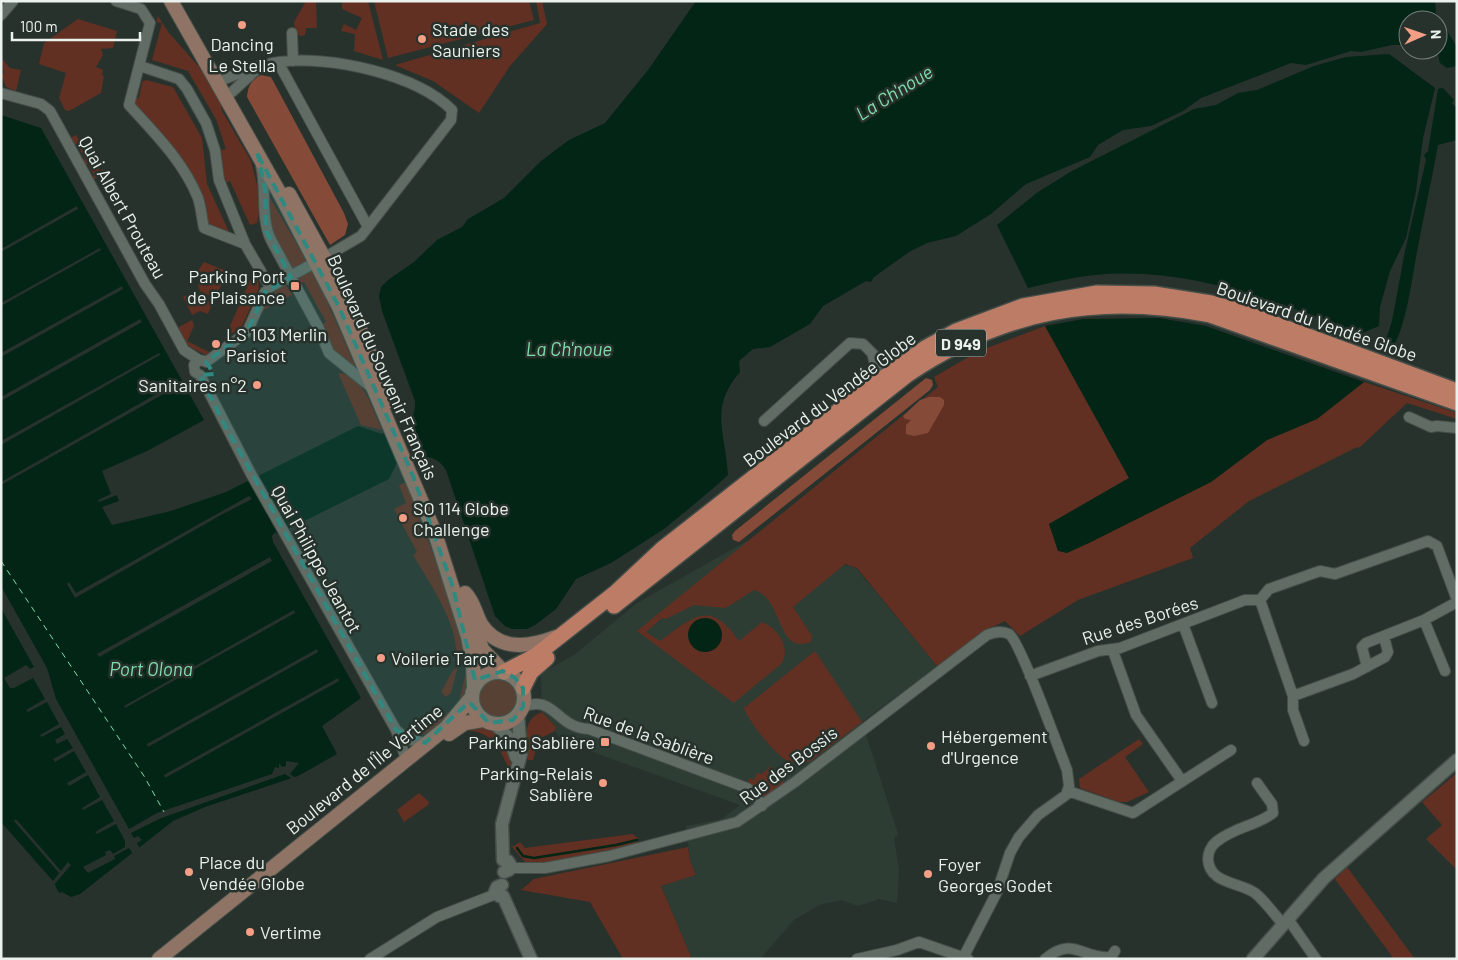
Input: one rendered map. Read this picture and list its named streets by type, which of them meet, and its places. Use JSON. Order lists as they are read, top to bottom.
{
  "streets": {
    "main road": [
      "Boulevard du Vendée Globe",
      "D 949",
      "Boulevard du Souvenir Français",
      "Boulevard de l'Île Vertime"
    ],
    "street": [
      "Quai Albert Prouteau",
      "Quai Philippe Jeantot",
      "Rue des Borées",
      "Rue de la Sablière",
      "Rue des Bossis"
    ]
  },
  "crossings": [
    ["Quai Albert Prouteau", "Quai Philippe Jeantot"],
    ["Boulevard du Vendée Globe", "Boulevard du Souvenir Français"],
    ["Boulevard du Vendée Globe", "Rue de la Sablière"],
    ["Boulevard du Vendée Globe", "Boulevard de l'Île Vertime"],
    ["Boulevard du Souvenir Français", "Rue de la Sablière"],
    ["Boulevard du Souvenir Français", "Boulevard de l'Île Vertime"],
    ["Quai Philippe Jeantot", "Boulevard de l'Île Vertime"],
    ["Rue des Borées", "Rue des Bossis"],
    ["Rue de la Sablière", "Rue des Bossis"],
    ["Rue de la Sablière", "Boulevard de l'Île Vertime"]
  ],
  "water": ["La Ch'noue", "Port Olona"],
  "places": {
    "other": [
      "Dancing Le Stella",
      "Stade des Sauniers",
      "LS 103 Merlin Parisiot",
      "Sanitaires n°2",
      "SO 114 Globe Challenge",
      "Voilerie Tarot",
      "Hébergement d'Urgence",
      "Parking-Relais Sablière",
      "Place du Vendée Globe",
      "Foyer Georges Godet",
      "Vertime"
    ],
    "transit": ["Parking Port de Plaisance", "Parking Sablière"]
  },
  "scale_bar": "100 m",
  "north": "right"
}
